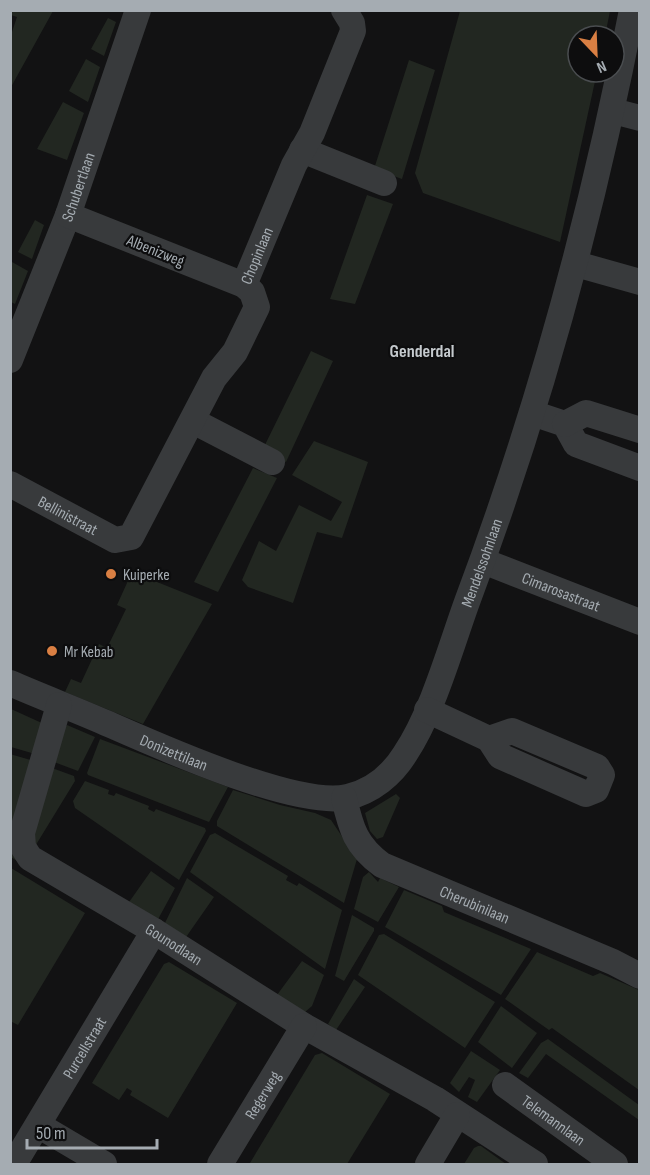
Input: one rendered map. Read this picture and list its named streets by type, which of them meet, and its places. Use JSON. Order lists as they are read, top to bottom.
{
  "streets": {
    "street": [
      "Schubertlaan",
      "Albenizweg",
      "Chopinlaan",
      "Bellinistraat",
      "Mendelssohnlaan",
      "Cimarosastraat",
      "Donizettilaan",
      "Cherubinilaan",
      "Gounodlaan",
      "Purcellstraat",
      "Regerweg",
      "Telemannlaan"
    ]
  },
  "crossings": [
    ["Schubertlaan", "Albenizweg"],
    ["Albenizweg", "Chopinlaan"],
    ["Chopinlaan", "Bellinistraat"],
    ["Mendelssohnlaan", "Cimarosastraat"],
    ["Mendelssohnlaan", "Donizettilaan"],
    ["Mendelssohnlaan", "Cherubinilaan"],
    ["Donizettilaan", "Cherubinilaan"],
    ["Donizettilaan", "Gounodlaan"],
    ["Gounodlaan", "Purcellstraat"],
    ["Gounodlaan", "Regerweg"]
  ],
  "districts": ["Genderdal"],
  "places": ["Kuiperke", "Mr Kebab"],
  "scale_bar": "50 m",
  "north": "bottom right"
}
